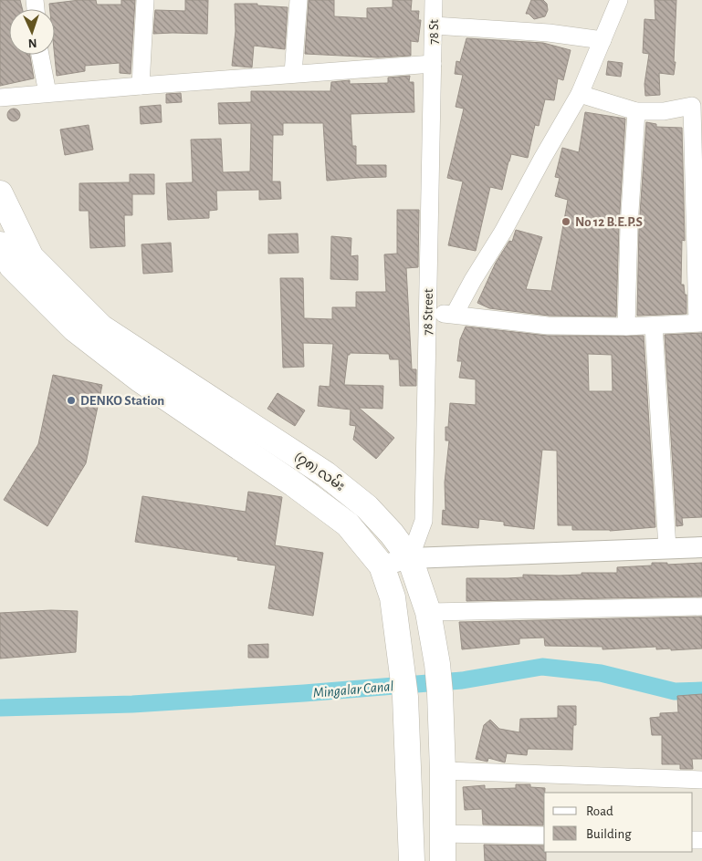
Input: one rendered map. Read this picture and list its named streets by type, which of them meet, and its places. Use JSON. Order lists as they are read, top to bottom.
{
  "streets": {
    "main road": ["(၇၈) လမ်း"],
    "street": ["78 St", "78 Street"]
  },
  "crossings": [
    ["78 St", "78 Street"],
    ["78 Street", "(၇၈) လမ်း"]
  ],
  "water": ["Mingalar Canal"],
  "places": ["No 12 B.E.P.S", "DENKO Station"],
  "legend": ["Road", "Building"],
  "north": "bottom"
}
